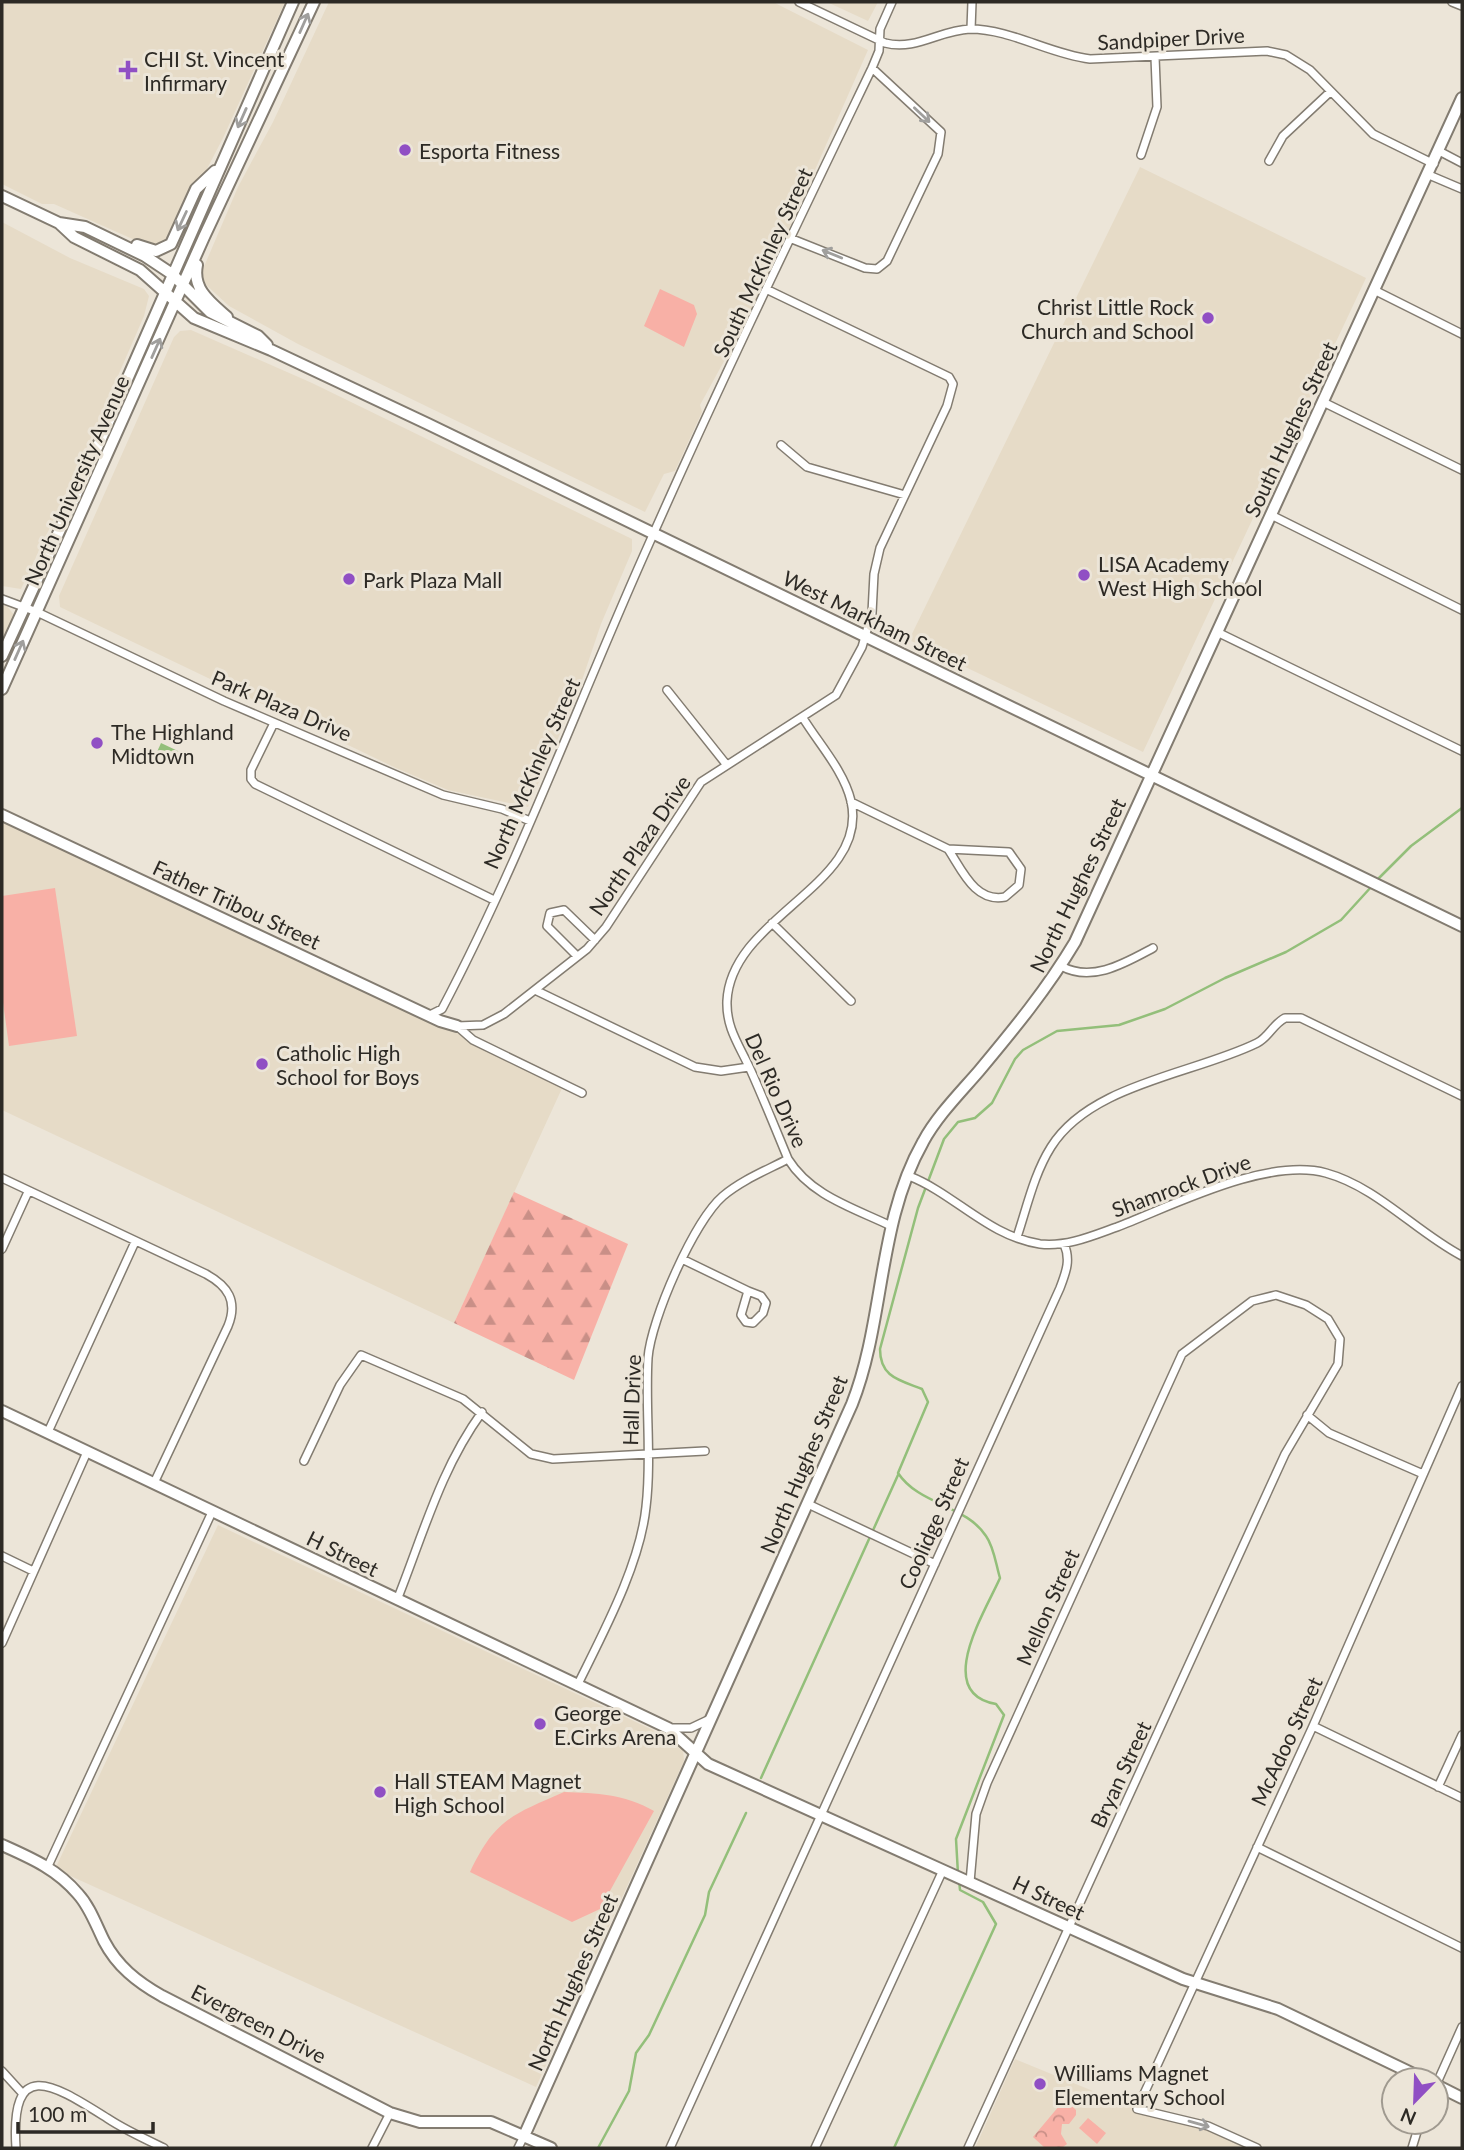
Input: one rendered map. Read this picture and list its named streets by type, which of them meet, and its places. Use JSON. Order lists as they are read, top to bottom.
{
  "streets": {
    "street": [
      "Sandpiper Drive",
      "South McKinley Street",
      "South Hughes Street",
      "North University Avenue",
      "West Markham Street",
      "Park Plaza Drive",
      "North McKinley Street",
      "North Plaza Drive",
      "North Hughes Street",
      "Father Tribou Street",
      "Del Rio Drive",
      "Shamrock Drive",
      "Hall Drive",
      "Coolidge Street",
      "H Street",
      "Mellon Street",
      "McAdoo Street",
      "Bryan Street",
      "Evergreen Drive"
    ]
  },
  "crossings": [
    ["Sandpiper Drive", "South McKinley Street"],
    ["Sandpiper Drive", "South Hughes Street"],
    ["South McKinley Street", "West Markham Street"],
    ["South McKinley Street", "North McKinley Street"],
    ["South McKinley Street", "North Plaza Drive"],
    ["South Hughes Street", "West Markham Street"],
    ["South Hughes Street", "North Hughes Street"],
    ["North University Avenue", "West Markham Street"],
    ["North University Avenue", "Park Plaza Drive"],
    ["West Markham Street", "North McKinley Street"],
    ["West Markham Street", "North Plaza Drive"],
    ["West Markham Street", "North Hughes Street"],
    ["Park Plaza Drive", "North McKinley Street"],
    ["North McKinley Street", "Father Tribou Street"],
    ["North Plaza Drive", "Father Tribou Street"],
    ["North Hughes Street", "Del Rio Drive"],
    ["North Hughes Street", "Shamrock Drive"],
    ["North Hughes Street", "H Street"],
    ["North Hughes Street", "Evergreen Drive"],
    ["Del Rio Drive", "Hall Drive"],
    ["Shamrock Drive", "Coolidge Street"],
    ["Hall Drive", "H Street"],
    ["Coolidge Street", "H Street"],
    ["H Street", "Mellon Street"],
    ["H Street", "McAdoo Street"],
    ["H Street", "Bryan Street"],
    ["Mellon Street", "Bryan Street"]
  ],
  "places": {
    "health": ["CHI St. Vincent Infirmary"],
    "other": [
      "Esporta Fitness",
      "Christ Little Rock Church and School",
      "LISA Academy West High School",
      "Park Plaza Mall",
      "The Highland Midtown",
      "Catholic High School for Boys",
      "George E.Cirks Arena",
      "Hall STEAM Magnet High School",
      "Williams Magnet Elementary School"
    ]
  },
  "scale_bar": "100 m",
  "north": "bottom left"
}
